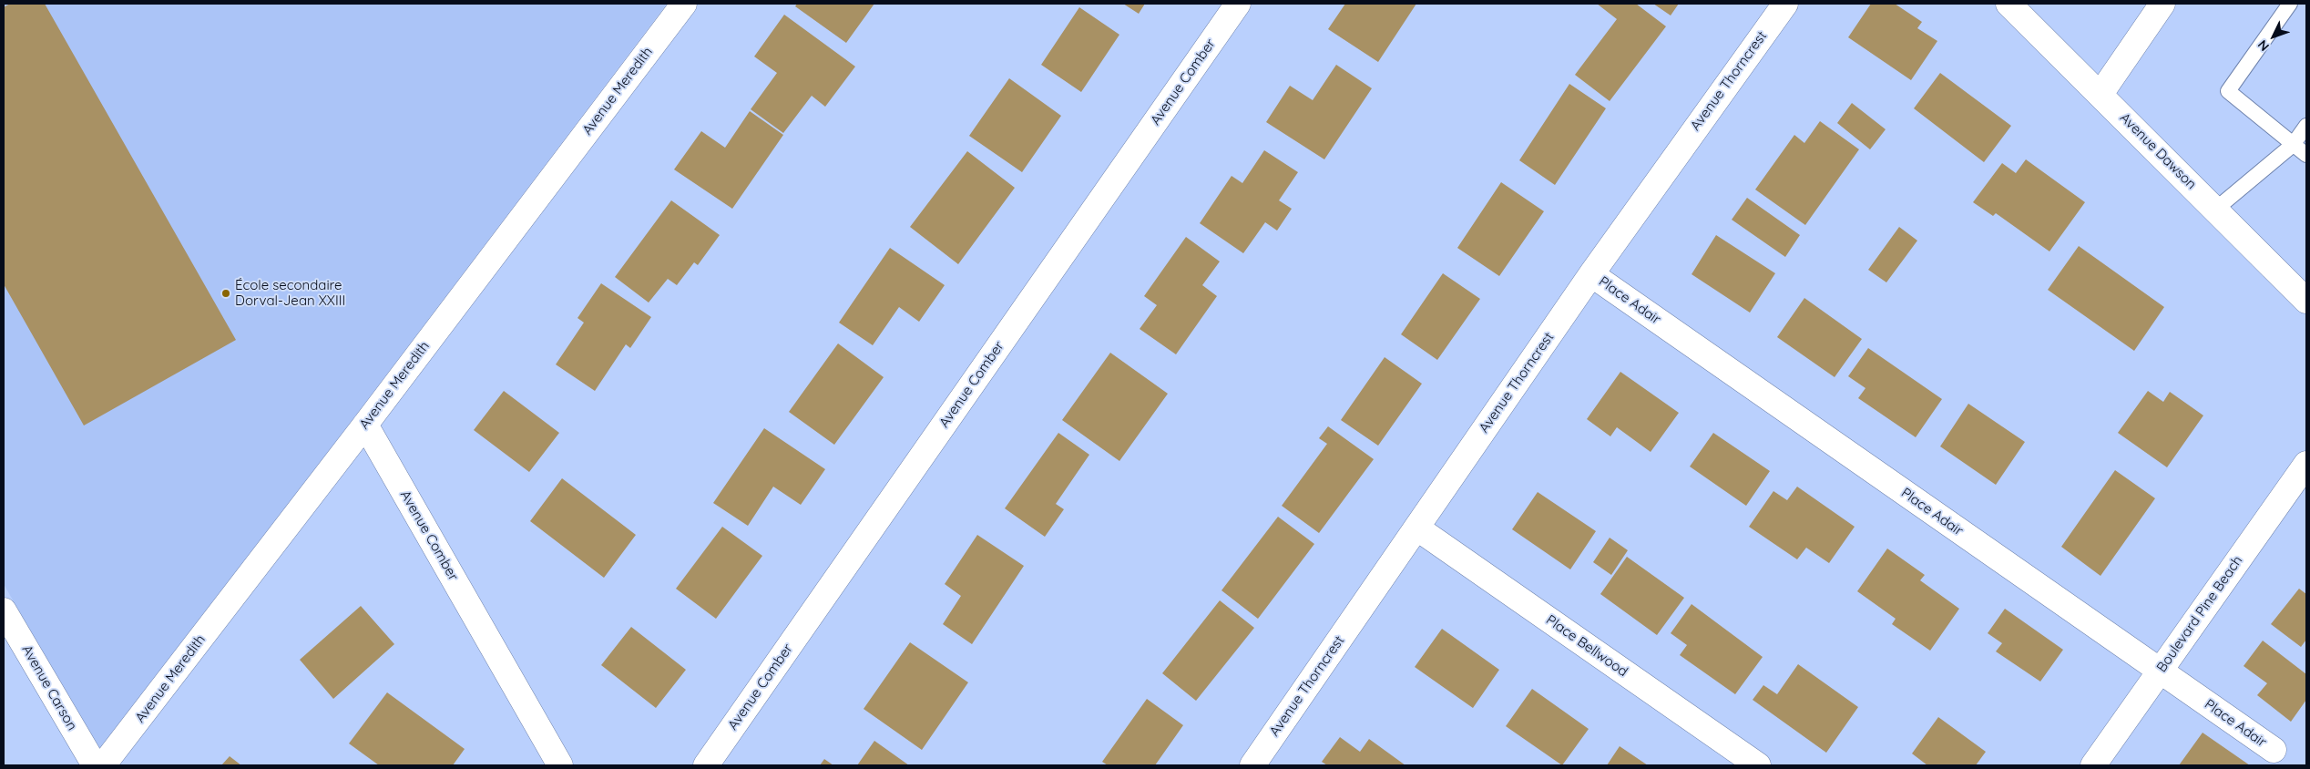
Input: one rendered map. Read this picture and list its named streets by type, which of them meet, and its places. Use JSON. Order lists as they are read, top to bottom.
{
  "streets": {
    "street": [
      "Avenue Thorncrest",
      "Avenue Comber",
      "Avenue Meredith",
      "Avenue Dawson",
      "Place Adair",
      "Boulevard Pine Beach",
      "Place Bellwood",
      "Avenue Carson"
    ]
  },
  "crossings": [
    ["Avenue Thorncrest", "Place Adair"],
    ["Avenue Thorncrest", "Place Bellwood"],
    ["Avenue Comber", "Avenue Meredith"],
    ["Place Adair", "Boulevard Pine Beach"]
  ],
  "places": ["École secondaire Dorval-Jean XXIII"],
  "north": "bottom left"
}
